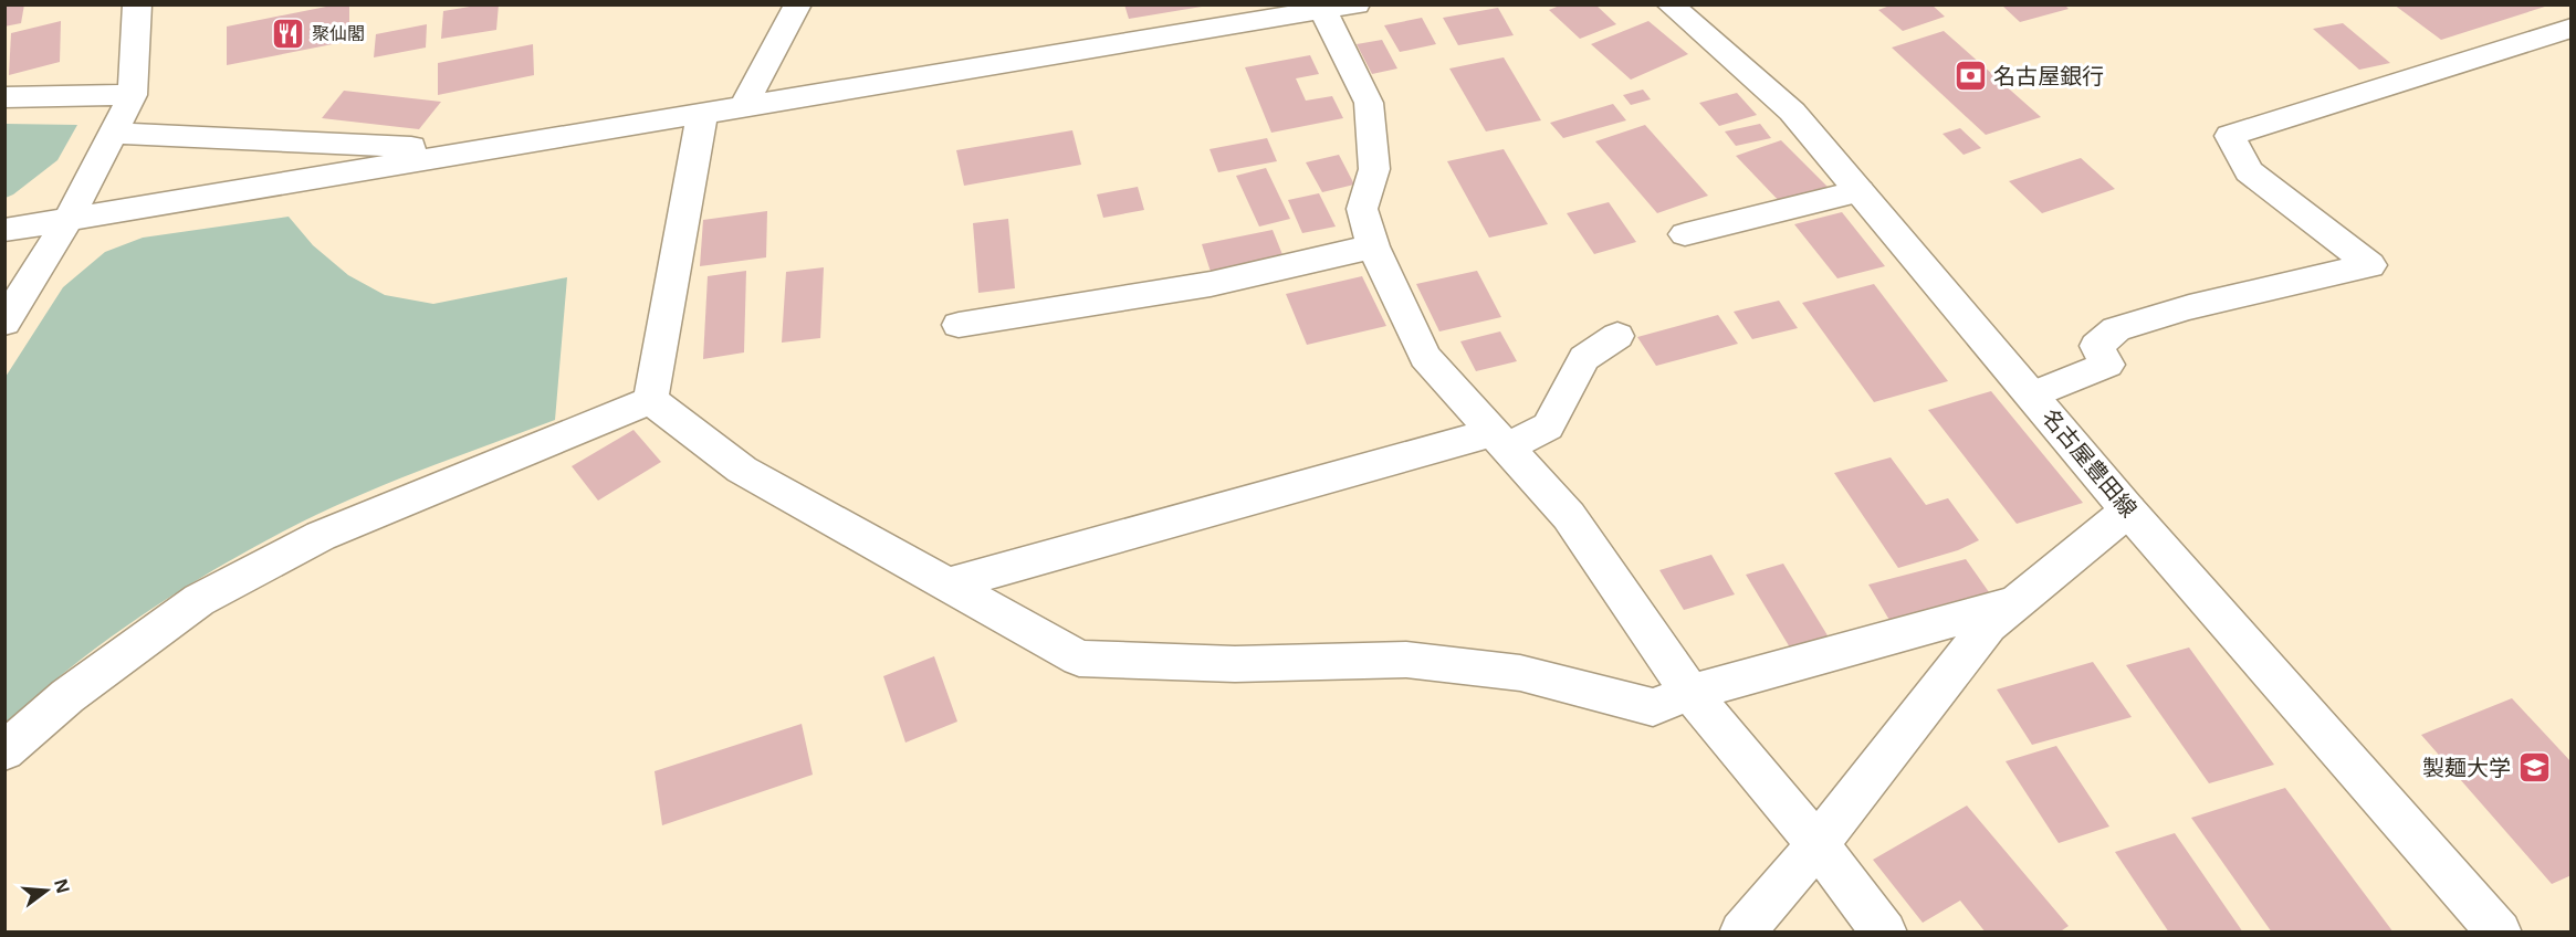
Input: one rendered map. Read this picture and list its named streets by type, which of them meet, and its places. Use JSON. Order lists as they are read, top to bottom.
{
  "streets": {
    "street": ["名古屋豊田線"]
  },
  "places": {
    "restaurant": ["聚仙閣"],
    "bank": ["名古屋銀行"],
    "school or university": ["製麺大学"]
  },
  "north": "right"
}
